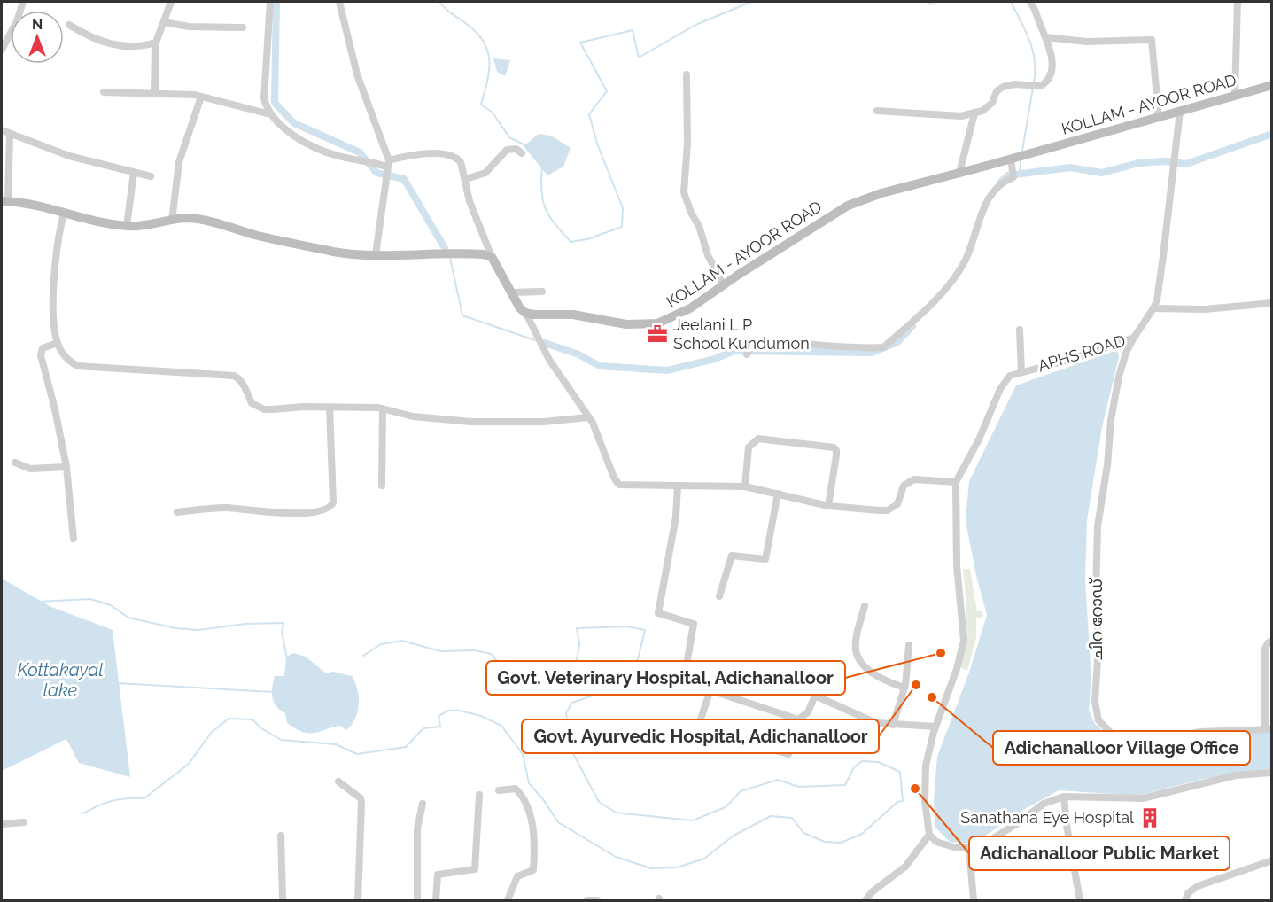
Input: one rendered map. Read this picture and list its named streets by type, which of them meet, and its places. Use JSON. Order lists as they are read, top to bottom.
{
  "streets": {
    "main road": ["KOLLAM - AYOOR ROAD"],
    "street": ["APHS ROAD", "ചിറ റോഡ്"]
  },
  "crossings": [
    ["KOLLAM - AYOOR ROAD", "APHS ROAD"],
    ["APHS ROAD", "ചിറ റോഡ്"]
  ],
  "water": ["Kottakayal lake"],
  "places": {
    "office": ["Jeelani L P School Kundumon"],
    "other": [
      "Govt. Veterinary Hospital, Adichanalloor",
      "Govt. Ayurvedic Hospital, Adichanalloor",
      "Adichanalloor Village Office",
      "Adichanalloor Public Market"
    ],
    "building": ["Sanathana Eye Hospital"]
  },
  "north": "top"
}
